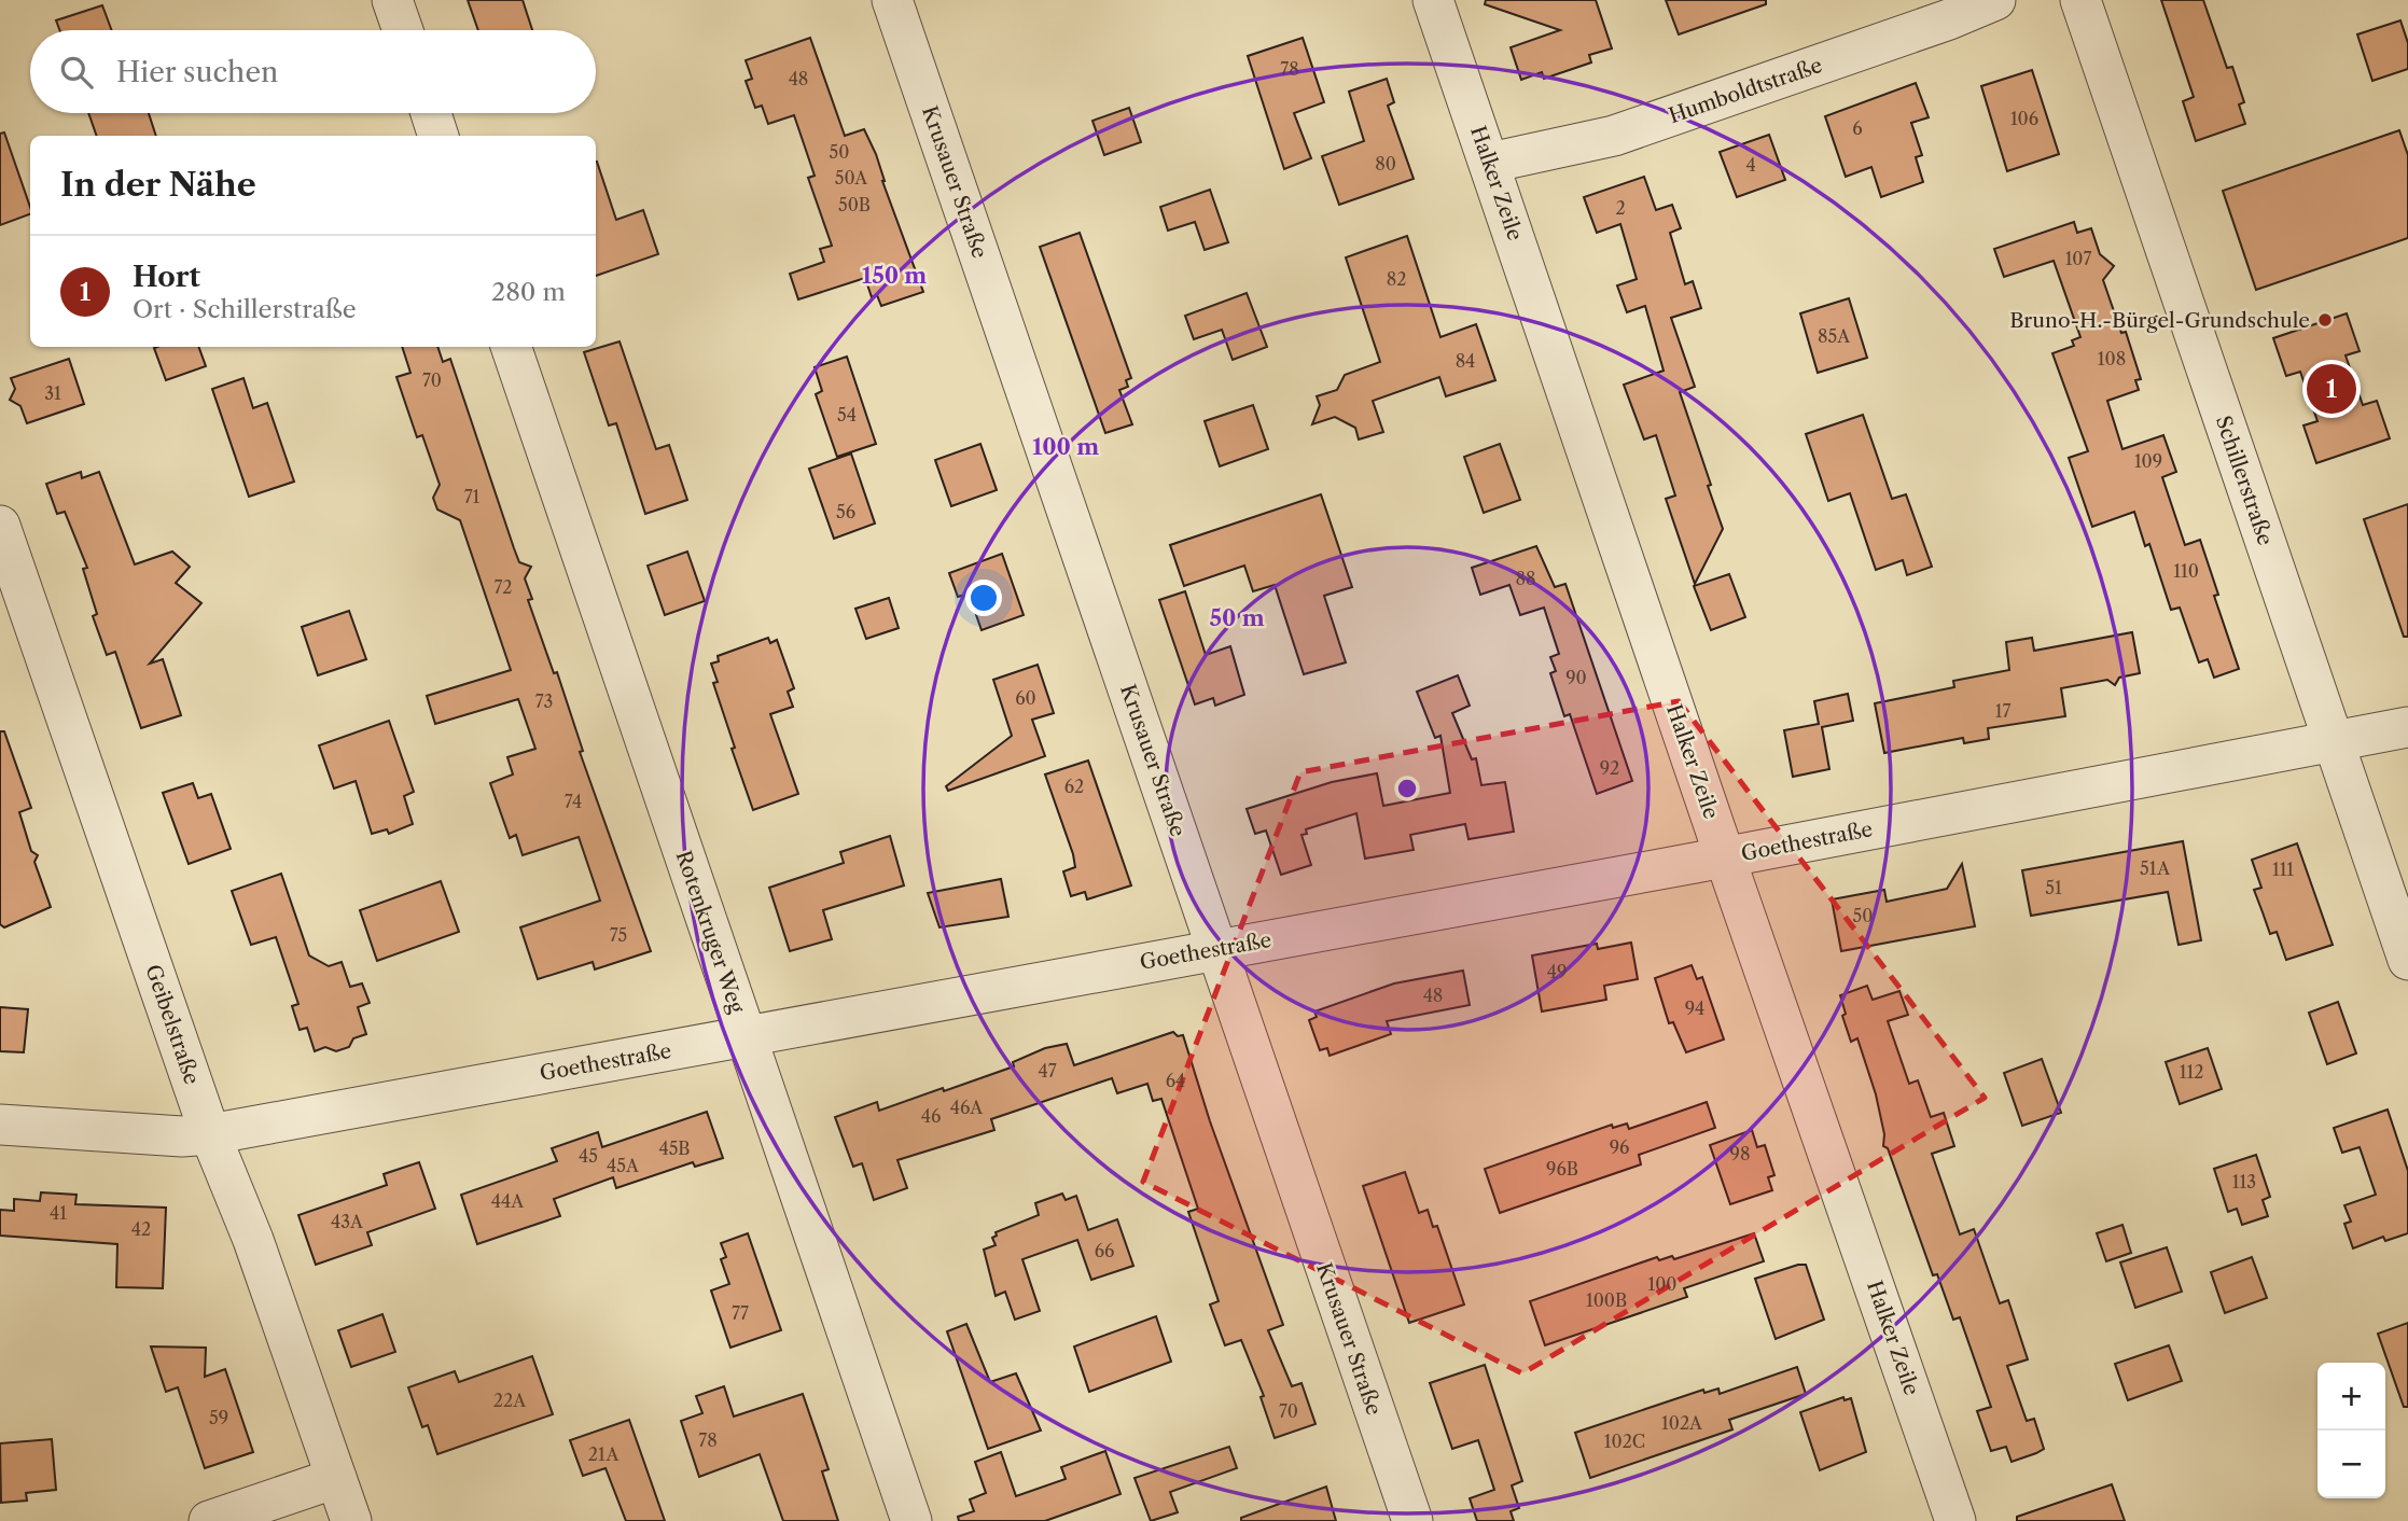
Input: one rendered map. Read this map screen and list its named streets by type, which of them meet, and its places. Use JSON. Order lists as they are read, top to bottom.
{
  "streets": {
    "street": [
      "Humboldtstraße",
      "Krusauer Straße",
      "Halker Zeile",
      "Schillerstraße",
      "Goethestraße",
      "Rotenkruger Weg",
      "Geibelstraße"
    ]
  },
  "crossings": [
    ["Humboldtstraße", "Halker Zeile"],
    ["Krusauer Straße", "Goethestraße"],
    ["Halker Zeile", "Goethestraße"],
    ["Schillerstraße", "Goethestraße"],
    ["Goethestraße", "Rotenkruger Weg"],
    ["Goethestraße", "Geibelstraße"]
  ],
  "places": ["Bruno-H.-Bürgel-Grundschule"],
  "house_numbers": [
    "78",
    "48",
    "106",
    "6",
    "50",
    "80",
    "4",
    "50A",
    "50B",
    "2",
    "107",
    "82",
    "85A",
    "108",
    "84",
    "70",
    "31",
    "54",
    "109",
    "71",
    "56",
    "110",
    "88",
    "72",
    "90",
    "60",
    "73",
    "17",
    "92",
    "62",
    "74",
    "51A",
    "111",
    "51",
    "50",
    "75",
    "49",
    "48",
    "94",
    "47",
    "112",
    "64",
    "46A",
    "46",
    "96",
    "45B",
    "98",
    "45",
    "45A",
    "96B",
    "113",
    "44A",
    "41",
    "43A",
    "42",
    "66",
    "100",
    "100B",
    "77",
    "22A",
    "70",
    "59",
    "102A",
    "78",
    "102C",
    "21A"
  ],
  "page": {
    "search": "Hier suchen",
    "heading": "In der Nähe",
    "list": [
      {
        "mark": "1",
        "name": "Hort",
        "note": "Ort · Schillerstraße",
        "value": "280 m"
      }
    ],
    "pins": "1",
    "map_buttons": ["+", "−"]
  },
  "rings": ["150 m", "100 m", "50 m"]
}
